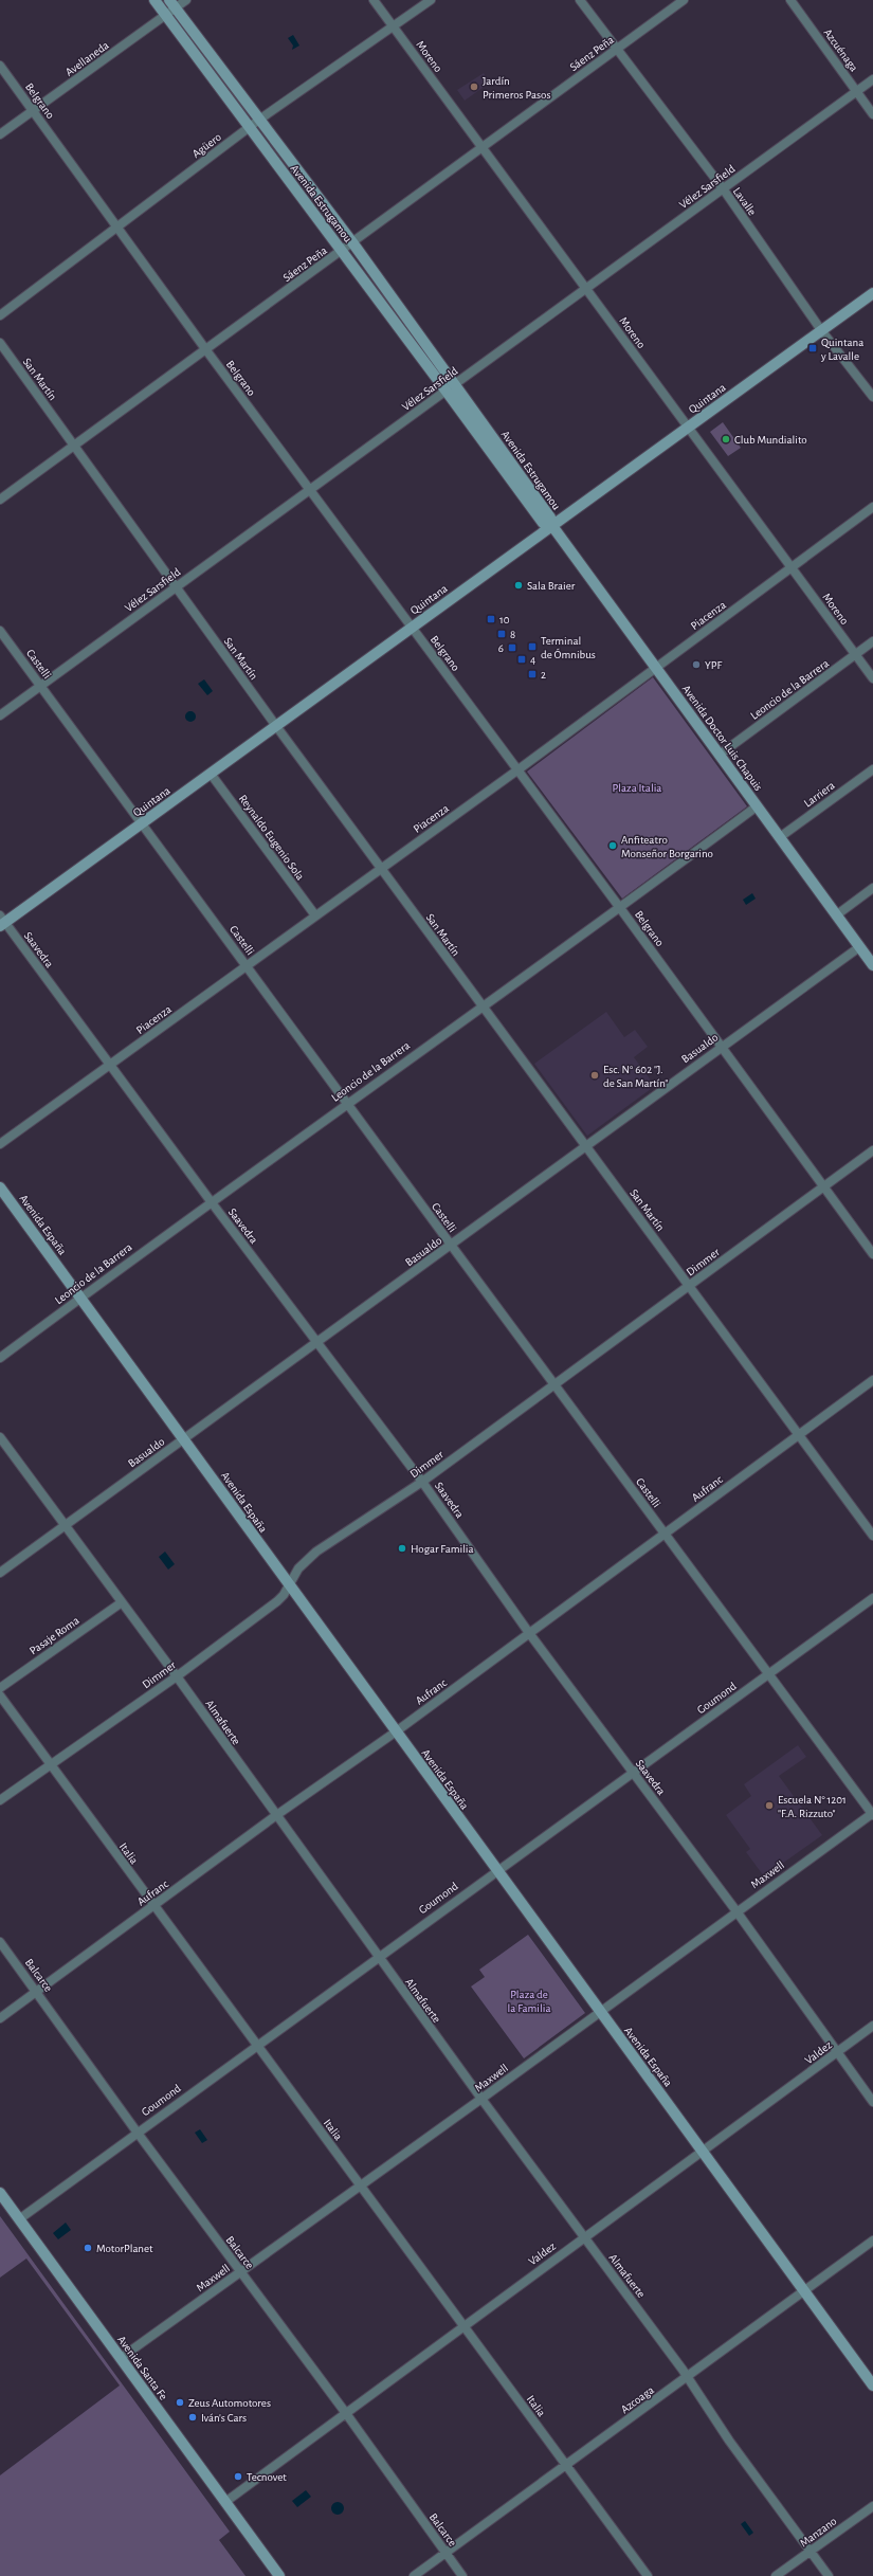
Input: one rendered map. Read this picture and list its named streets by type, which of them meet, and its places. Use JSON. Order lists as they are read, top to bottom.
{
  "streets": {
    "main road": [
      "Avenida Estrugamou",
      "Quintana",
      "Avenida Doctor Luis Chapuis",
      "Avenida España",
      "Avenida Santa Fe"
    ],
    "street": [
      "Azcuénaga",
      "Sáenz Peña",
      "Moreno",
      "Avellaneda",
      "Belgrano",
      "Agüero",
      "Vélez Sarsfield",
      "Lavalle",
      "San Martín",
      "Piacenza",
      "Castelli",
      "Leoncio de la Barrera",
      "Larriera",
      "Reynaldo Eugenio Sola",
      "Saavedra",
      "Basualdo",
      "Dimmer",
      "Aufranc",
      "Pasaje Roma",
      "Goumond",
      "Almafuerte",
      "Italia",
      "Maxwell",
      "Balcarce",
      "Valdez",
      "Azcoaga",
      "Manzano"
    ]
  },
  "crossings": [
    ["Azcuénaga", "Vélez Sarsfield"],
    ["Sáenz Peña", "Moreno"],
    ["Sáenz Peña", "Belgrano"],
    ["Sáenz Peña", "Lavalle"],
    ["Sáenz Peña", "Avenida Estrugamou"],
    ["Sáenz Peña", "San Martín"],
    ["Moreno", "Agüero"],
    ["Moreno", "Vélez Sarsfield"],
    ["Moreno", "Quintana"],
    ["Moreno", "Piacenza"],
    ["Moreno", "Leoncio de la Barrera"],
    ["Avellaneda", "Belgrano"],
    ["Avellaneda", "Avenida Estrugamou"],
    ["Belgrano", "Agüero"],
    ["Belgrano", "Vélez Sarsfield"],
    ["Belgrano", "Quintana"],
    ["Belgrano", "Piacenza"],
    ["Belgrano", "Leoncio de la Barrera"],
    ["Belgrano", "Basualdo"],
    ["Belgrano", "Dimmer"],
    ["Agüero", "Avenida Estrugamou"],
    ["Vélez Sarsfield", "Lavalle"],
    ["Vélez Sarsfield", "Avenida Estrugamou"],
    ["Vélez Sarsfield", "San Martín"],
    ["Vélez Sarsfield", "Castelli"],
    ["Lavalle", "Quintana"],
    ["Avenida Estrugamou", "Quintana"],
    ["Avenida Estrugamou", "Avenida Doctor Luis Chapuis"],
    ["San Martín", "Quintana"],
    ["San Martín", "Piacenza"],
    ["San Martín", "Leoncio de la Barrera"],
    ["San Martín", "Basualdo"],
    ["San Martín", "Dimmer"],
    ["San Martín", "Aufranc"],
    ["Quintana", "Castelli"],
    ["Quintana", "Avenida Doctor Luis Chapuis"],
    ["Quintana", "Reynaldo Eugenio Sola"],
    ["Quintana", "Saavedra"],
    ["Piacenza", "Castelli"],
    ["Piacenza", "Avenida Doctor Luis Chapuis"],
    ["Piacenza", "Reynaldo Eugenio Sola"],
    ["Piacenza", "Saavedra"],
    ["Castelli", "Leoncio de la Barrera"],
    ["Castelli", "Basualdo"],
    ["Castelli", "Dimmer"],
    ["Castelli", "Aufranc"],
    ["Castelli", "Goumond"],
    ["Castelli", "Maxwell"],
    ["Leoncio de la Barrera", "Avenida Doctor Luis Chapuis"],
    ["Leoncio de la Barrera", "Saavedra"],
    ["Leoncio de la Barrera", "Avenida España"],
    ["Avenida Doctor Luis Chapuis", "Larriera"],
    ["Avenida Doctor Luis Chapuis", "Basualdo"],
    ["Saavedra", "Basualdo"],
    ["Saavedra", "Dimmer"],
    ["Saavedra", "Aufranc"],
    ["Saavedra", "Goumond"],
    ["Saavedra", "Maxwell"],
    ["Saavedra", "Valdez"],
    ["Basualdo", "Avenida España"],
    ["Basualdo", "Almafuerte"],
    ["Avenida España", "Dimmer"],
    ["Avenida España", "Aufranc"],
    ["Avenida España", "Goumond"],
    ["Avenida España", "Maxwell"],
    ["Avenida España", "Valdez"],
    ["Avenida España", "Azcoaga"],
    ["Dimmer", "Almafuerte"],
    ["Dimmer", "Italia"],
    ["Aufranc", "Almafuerte"],
    ["Aufranc", "Italia"],
    ["Aufranc", "Balcarce"],
    ["Pasaje Roma", "Almafuerte"],
    ["Goumond", "Almafuerte"],
    ["Goumond", "Italia"],
    ["Goumond", "Balcarce"],
    ["Goumond", "Avenida Santa Fe"],
    ["Almafuerte", "Maxwell"],
    ["Almafuerte", "Valdez"],
    ["Almafuerte", "Azcoaga"],
    ["Almafuerte", "Manzano"],
    ["Italia", "Maxwell"],
    ["Italia", "Valdez"],
    ["Italia", "Azcoaga"],
    ["Maxwell", "Balcarce"],
    ["Maxwell", "Avenida Santa Fe"],
    ["Balcarce", "Valdez"],
    ["Balcarce", "Azcoaga"],
    ["Valdez", "Avenida Santa Fe"]
  ],
  "parks": ["Plaza Italia", "Plaza de la Familia"],
  "places": {
    "other": [
      "Jardín Primeros Pasos",
      "Club Mundialito",
      "Sala Braier",
      "YPF",
      "Anfiteatro Monseñor Borgarino",
      "Esc. N° 602 \"J. de San Martín\"",
      "Hogar Familia",
      "Escuela N° 1201 \"F.A. Rizzuto\"",
      "MotorPlanet",
      "Zeus Automotores",
      "Iván's Cars",
      "Tecnovet"
    ],
    "transit": [
      "Quintana y Lavalle",
      "10",
      "8",
      "Terminal de Ómnibus",
      "6",
      "4",
      "2"
    ]
  }
}
